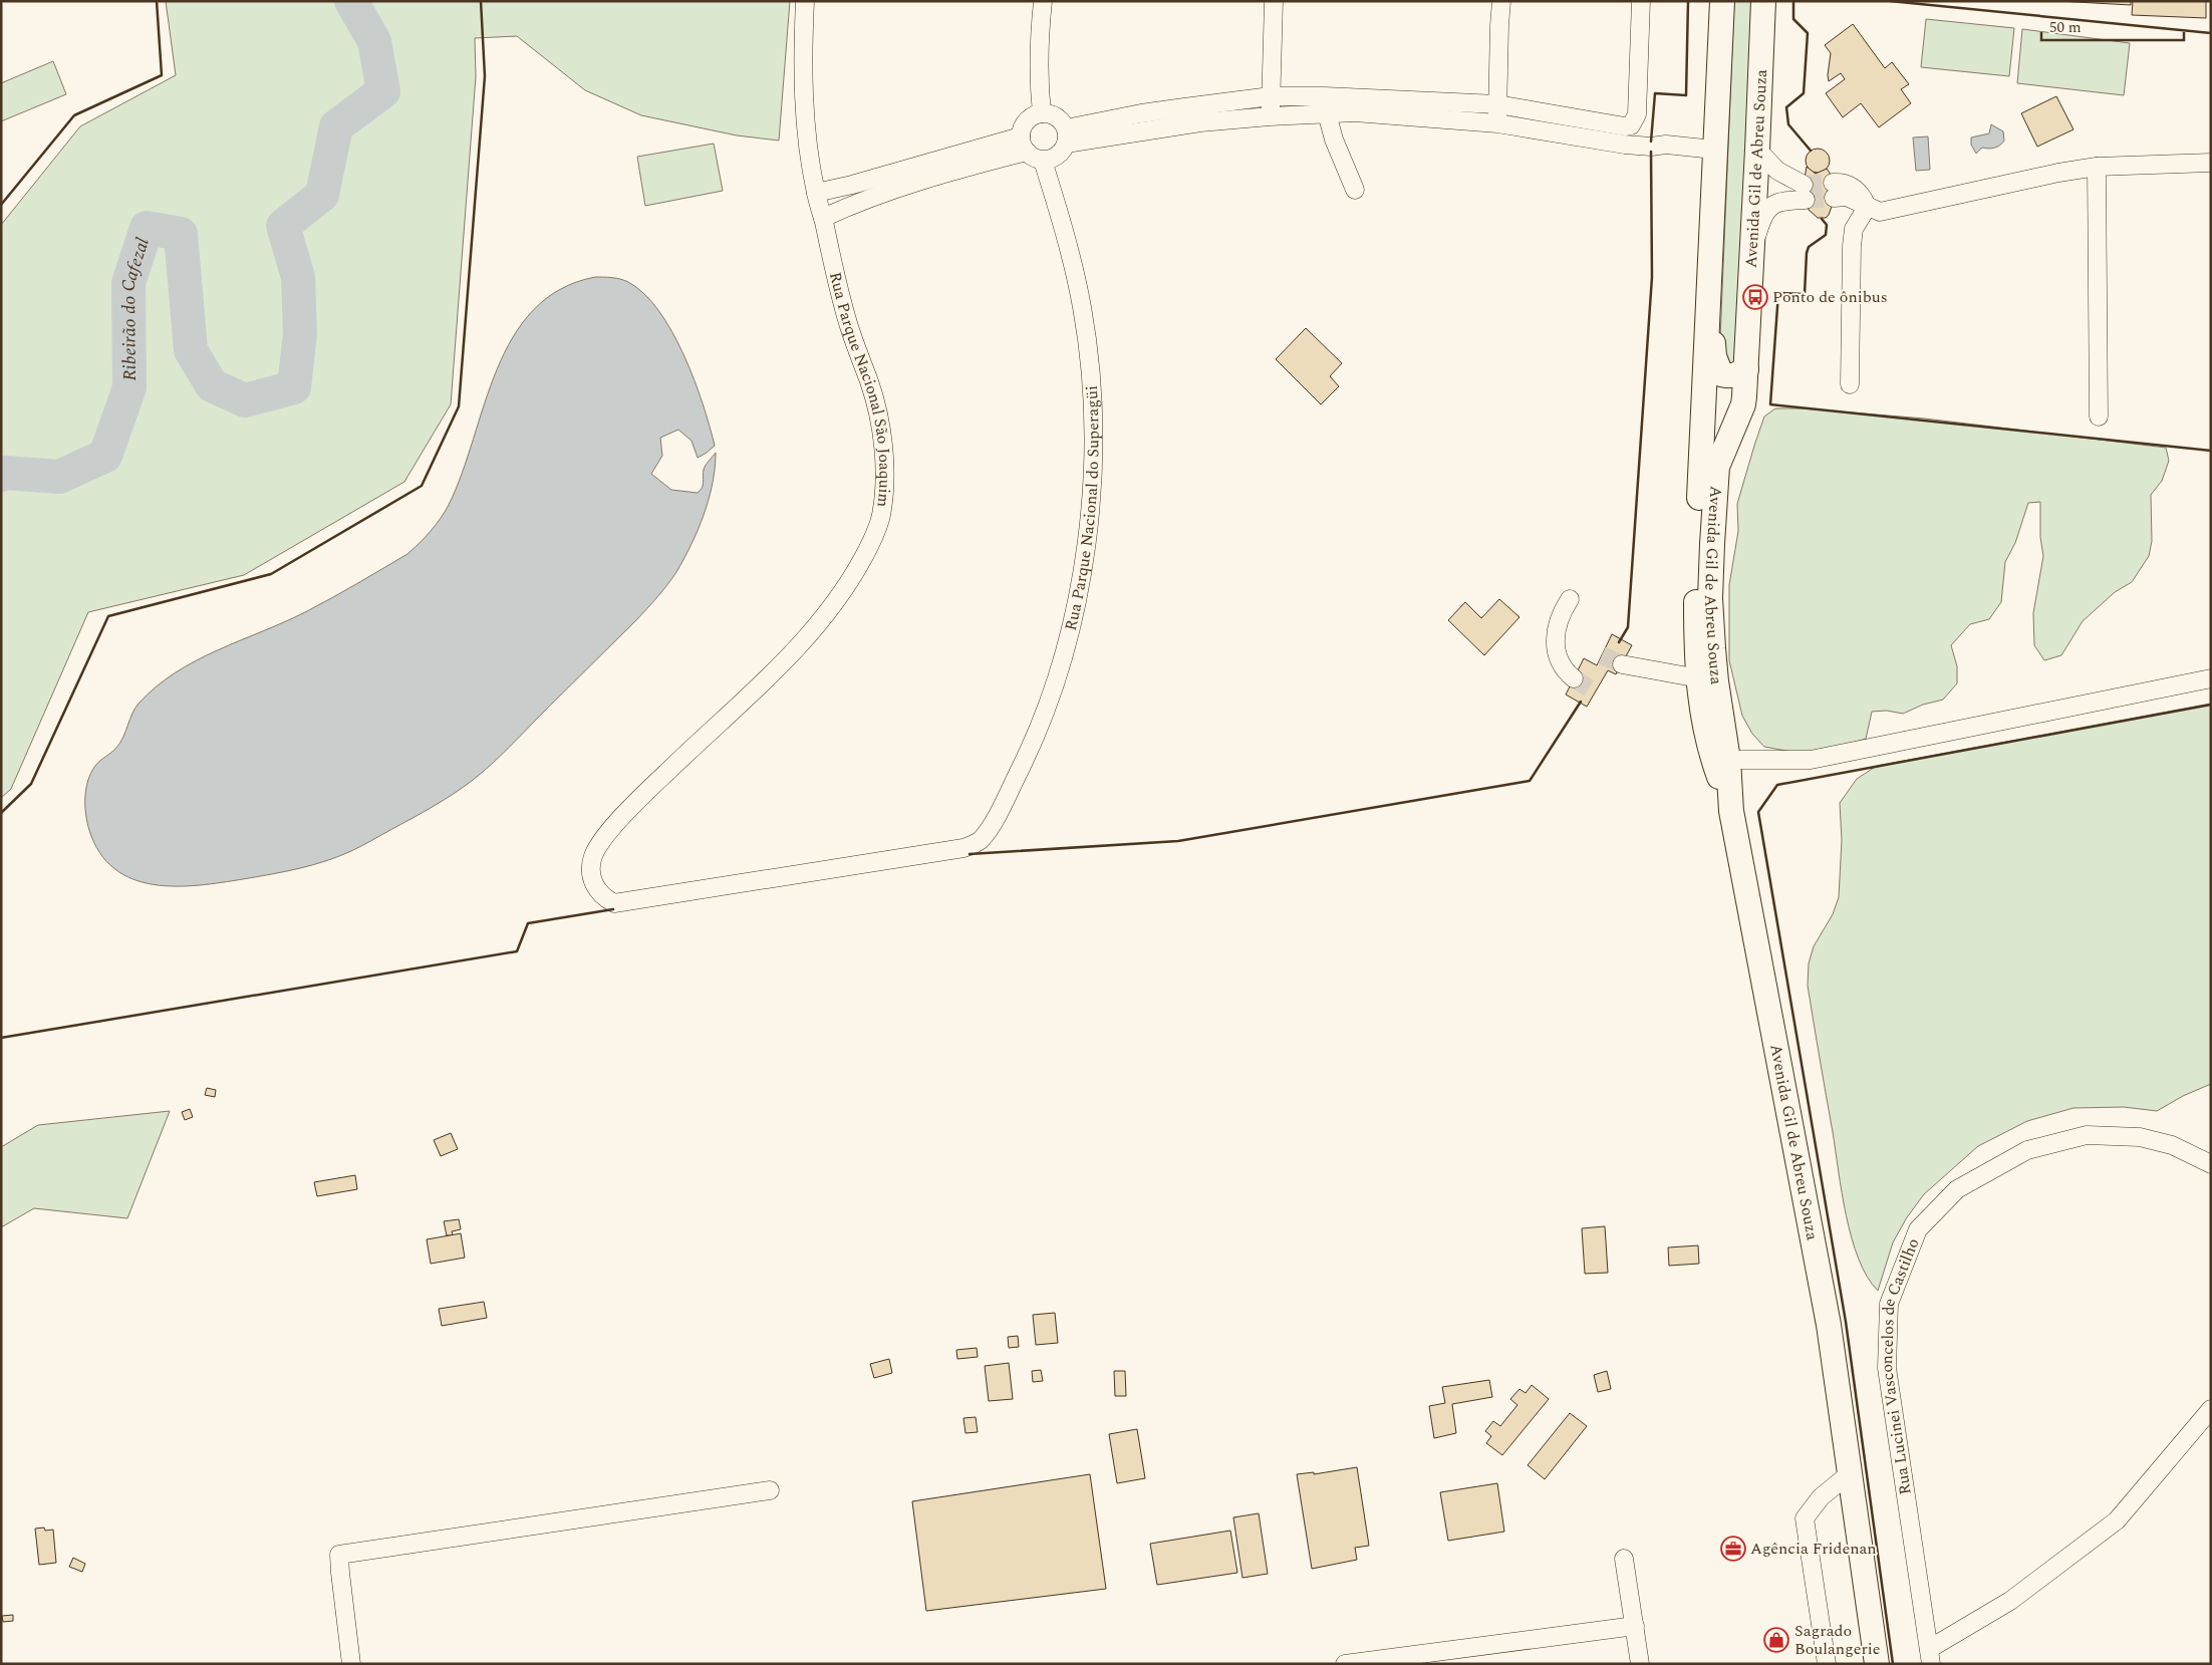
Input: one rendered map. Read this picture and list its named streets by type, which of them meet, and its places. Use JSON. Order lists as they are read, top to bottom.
{
  "streets": {
    "street": [
      "Avenida Gil de Abreu Souza",
      "Rua Parque Nacional São Joaquim",
      "Rua Parque Nacional do Superagüi",
      "Rua Lucinei Vasconcelos de Castilho"
    ]
  },
  "crossings": [
    ["Rua Parque Nacional São Joaquim", "Rua Parque Nacional do Superagüi"]
  ],
  "water": ["Ribeirão do Cafezal"],
  "places": {
    "bus stop": ["Ponto de ônibus"],
    "office": ["Agência Fridenan"],
    "shop": ["Sagrado Boulangerie"]
  },
  "scale_bar": "50 m"
}
